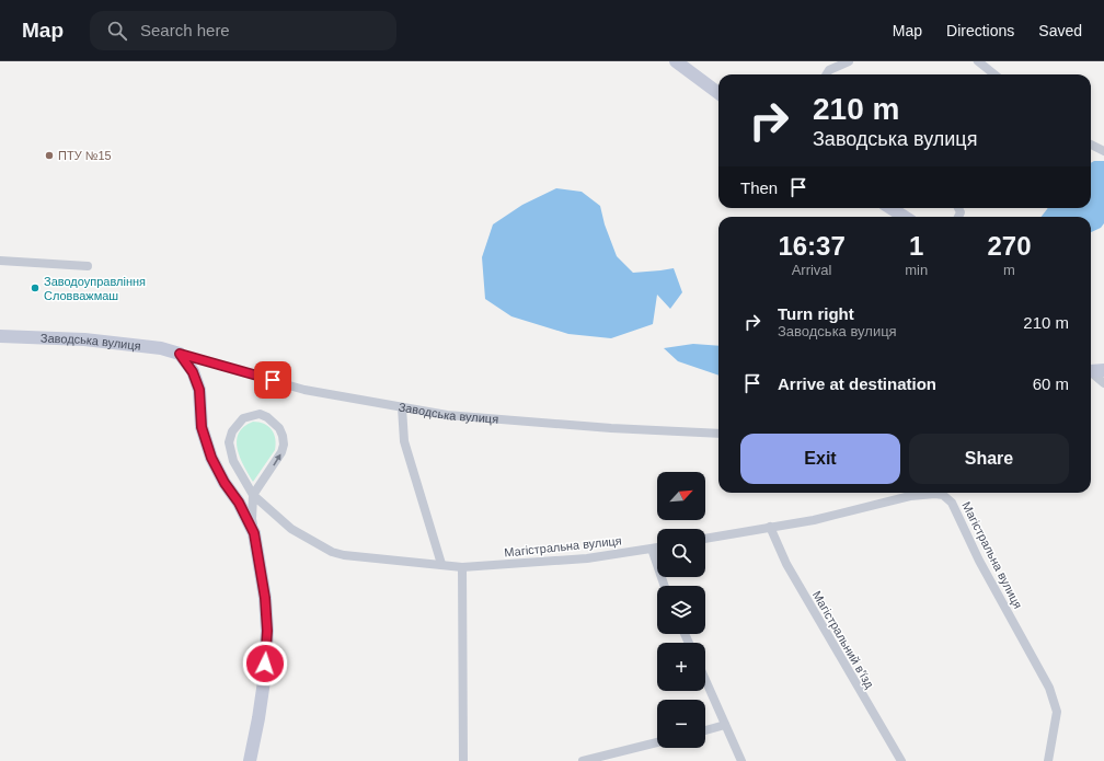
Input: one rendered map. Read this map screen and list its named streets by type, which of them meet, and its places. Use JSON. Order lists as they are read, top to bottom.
{
  "streets": {
    "street": ["Заводська вулиця", "Магістральна вулиця", "Магістральний в'їзд"]
  },
  "crossings": [
    ["Магістральна вулиця", "Магістральний в'їзд"]
  ],
  "places": ["ПТУ №15", "Заводоуправління Словважмаш"],
  "north": "top right",
  "page": {
    "header": "Map",
    "search": "Search here",
    "nav": ["Map", "Directions", "Saved"],
    "turn": ["210 m", "Заводська вулиця"],
    "then": "Then",
    "eta": [
      "16:37",
      "Arrival",
      "1",
      "min",
      "270",
      "m"
    ],
    "list": [
      {
        "name": "Turn right",
        "note": "Заводська вулиця",
        "value": "210 m"
      },
      {
        "name": "Arrive at destination",
        "value": "60 m"
      }
    ],
    "buttons": ["Exit", "Share"],
    "map_buttons": ["+", "−"]
  }
}
